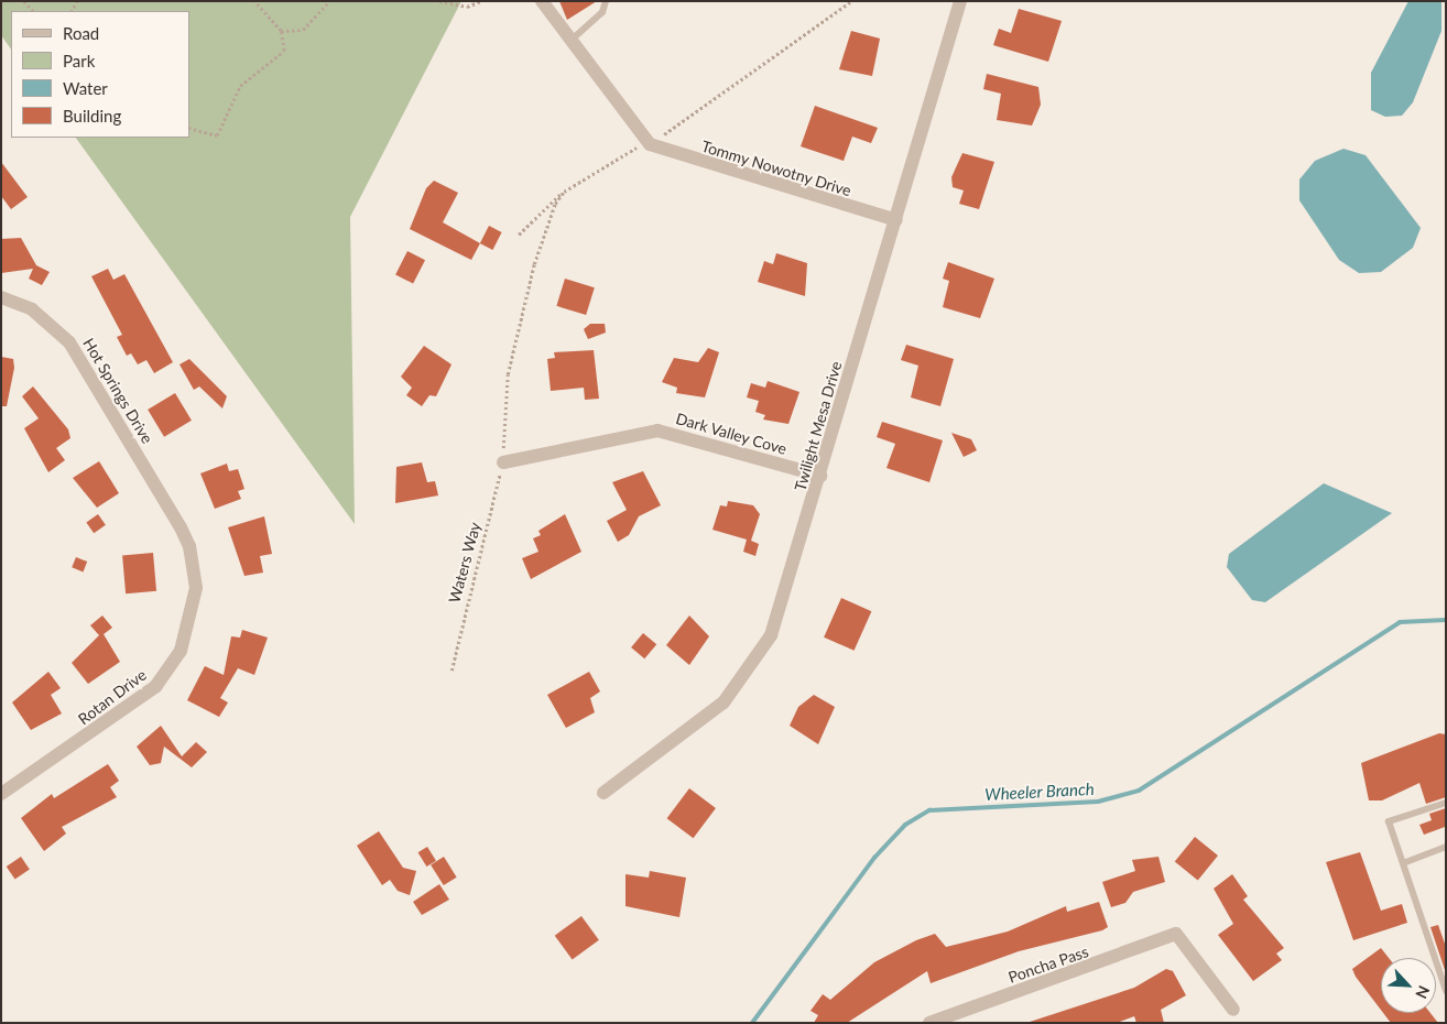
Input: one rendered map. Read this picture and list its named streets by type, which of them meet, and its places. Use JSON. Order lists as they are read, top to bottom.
{
  "streets": {
    "street": [
      "Tommy Nowotny Drive",
      "Hot Springs Drive",
      "Twilight Mesa Drive",
      "Dark Valley Cove",
      "Rotan Drive",
      "Poncha Pass"
    ],
    "path": ["Waters Way"]
  },
  "crossings": [
    ["Tommy Nowotny Drive", "Twilight Mesa Drive"],
    ["Hot Springs Drive", "Rotan Drive"],
    ["Twilight Mesa Drive", "Dark Valley Cove"],
    ["Dark Valley Cove", "Waters Way"]
  ],
  "water": ["Wheeler Branch"],
  "legend": [
    "Road",
    "Park",
    "Water",
    "Building"
  ],
  "north": "bottom right"
}
